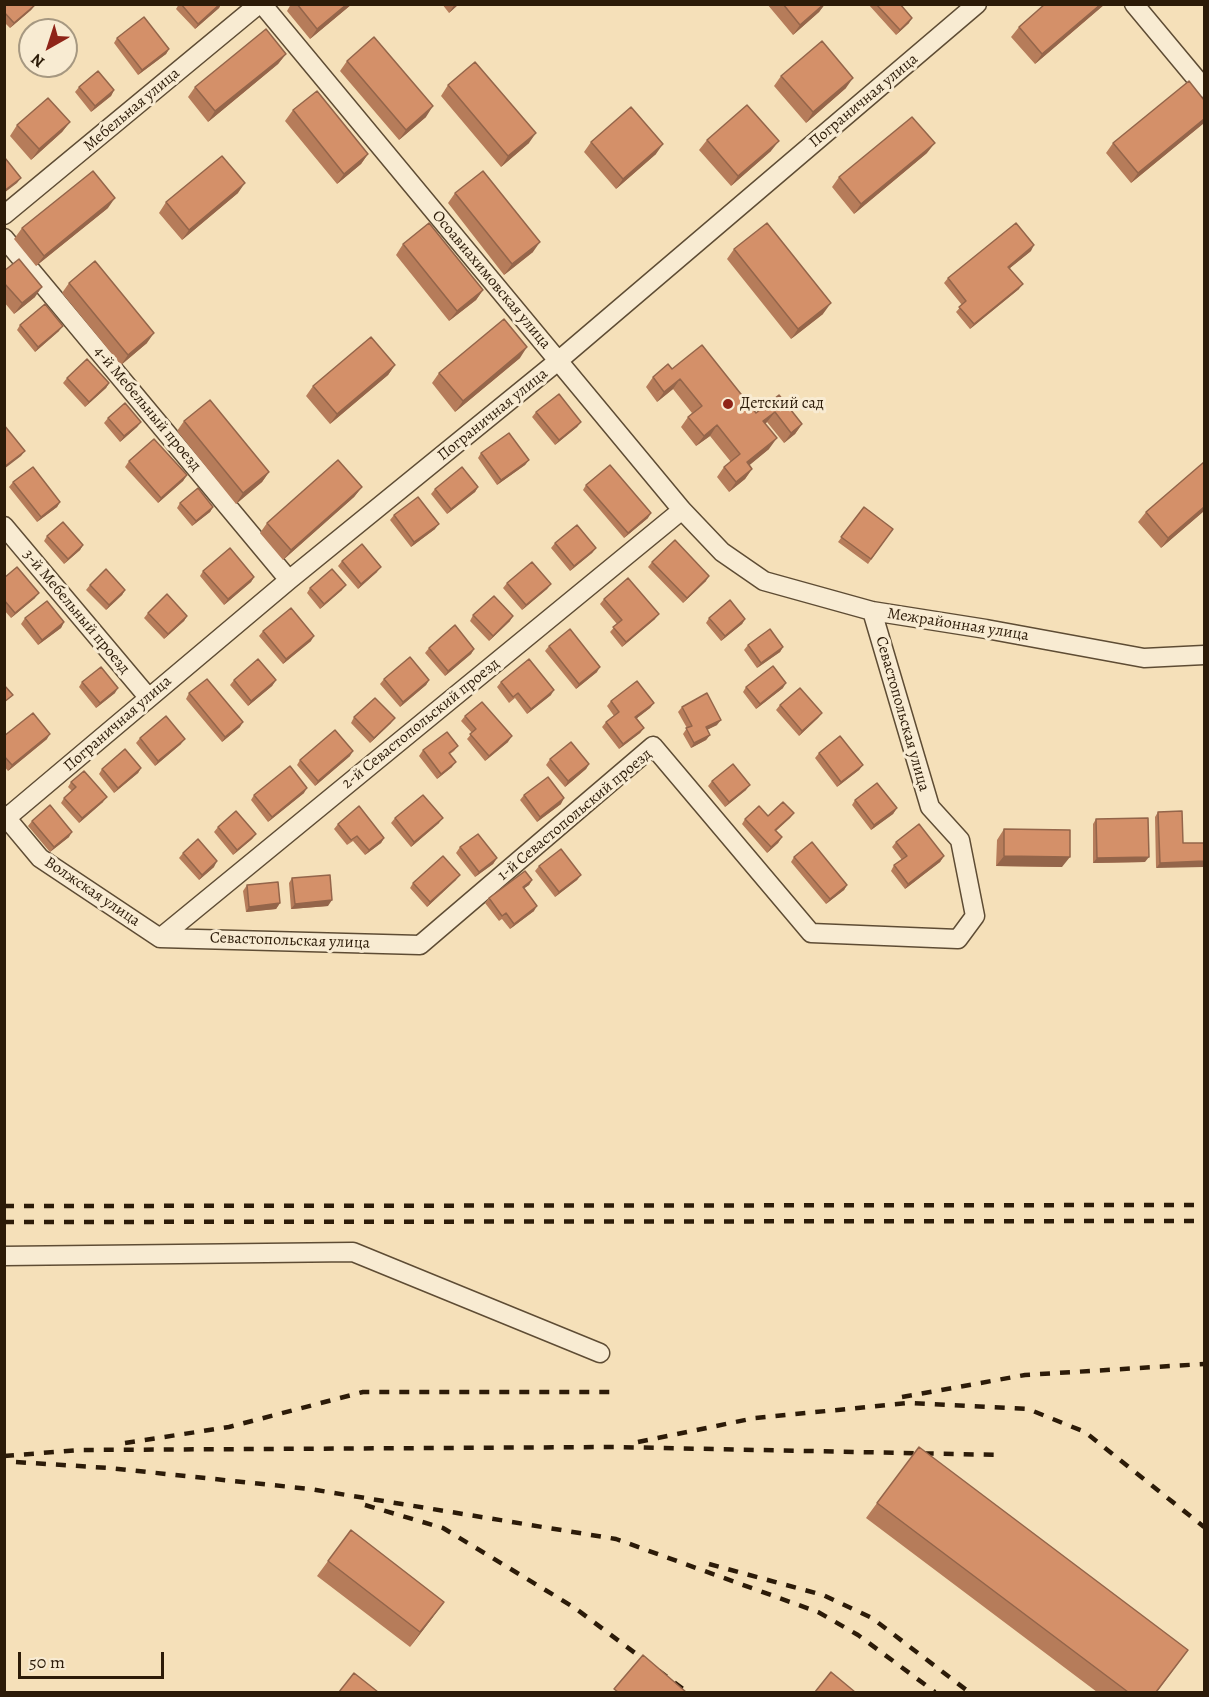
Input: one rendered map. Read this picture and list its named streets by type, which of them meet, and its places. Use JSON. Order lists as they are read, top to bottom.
{
  "streets": {
    "street": [
      "Пограничная улица",
      "Мебельная улица",
      "Осоавиахимовская улица",
      "4-й Мебельный проезд",
      "3-й Мебельный проезд",
      "Межрайонная улица",
      "Севастопольская улица",
      "2-й Севастопольский проезд",
      "1-й Севастопольский проезд",
      "Волжская улица"
    ]
  },
  "crossings": [
    ["Пограничная улица", "Осоавиахимовская улица"],
    ["Пограничная улица", "4-й Мебельный проезд"],
    ["Пограничная улица", "3-й Мебельный проезд"],
    ["Пограничная улица", "Волжская улица"],
    ["Мебельная улица", "Осоавиахимовская улица"],
    ["Осоавиахимовская улица", "Межрайонная улица"],
    ["Осоавиахимовская улица", "2-й Севастопольский проезд"],
    ["Межрайонная улица", "Севастопольская улица"],
    ["Севастопольская улица", "2-й Севастопольский проезд"],
    ["Севастопольская улица", "1-й Севастопольский проезд"],
    ["Севастопольская улица", "Волжская улица"],
    ["2-й Севастопольский проезд", "Волжская улица"]
  ],
  "places": ["Детский сад"],
  "scale_bar": "50 m",
  "north": "bottom left"
}
